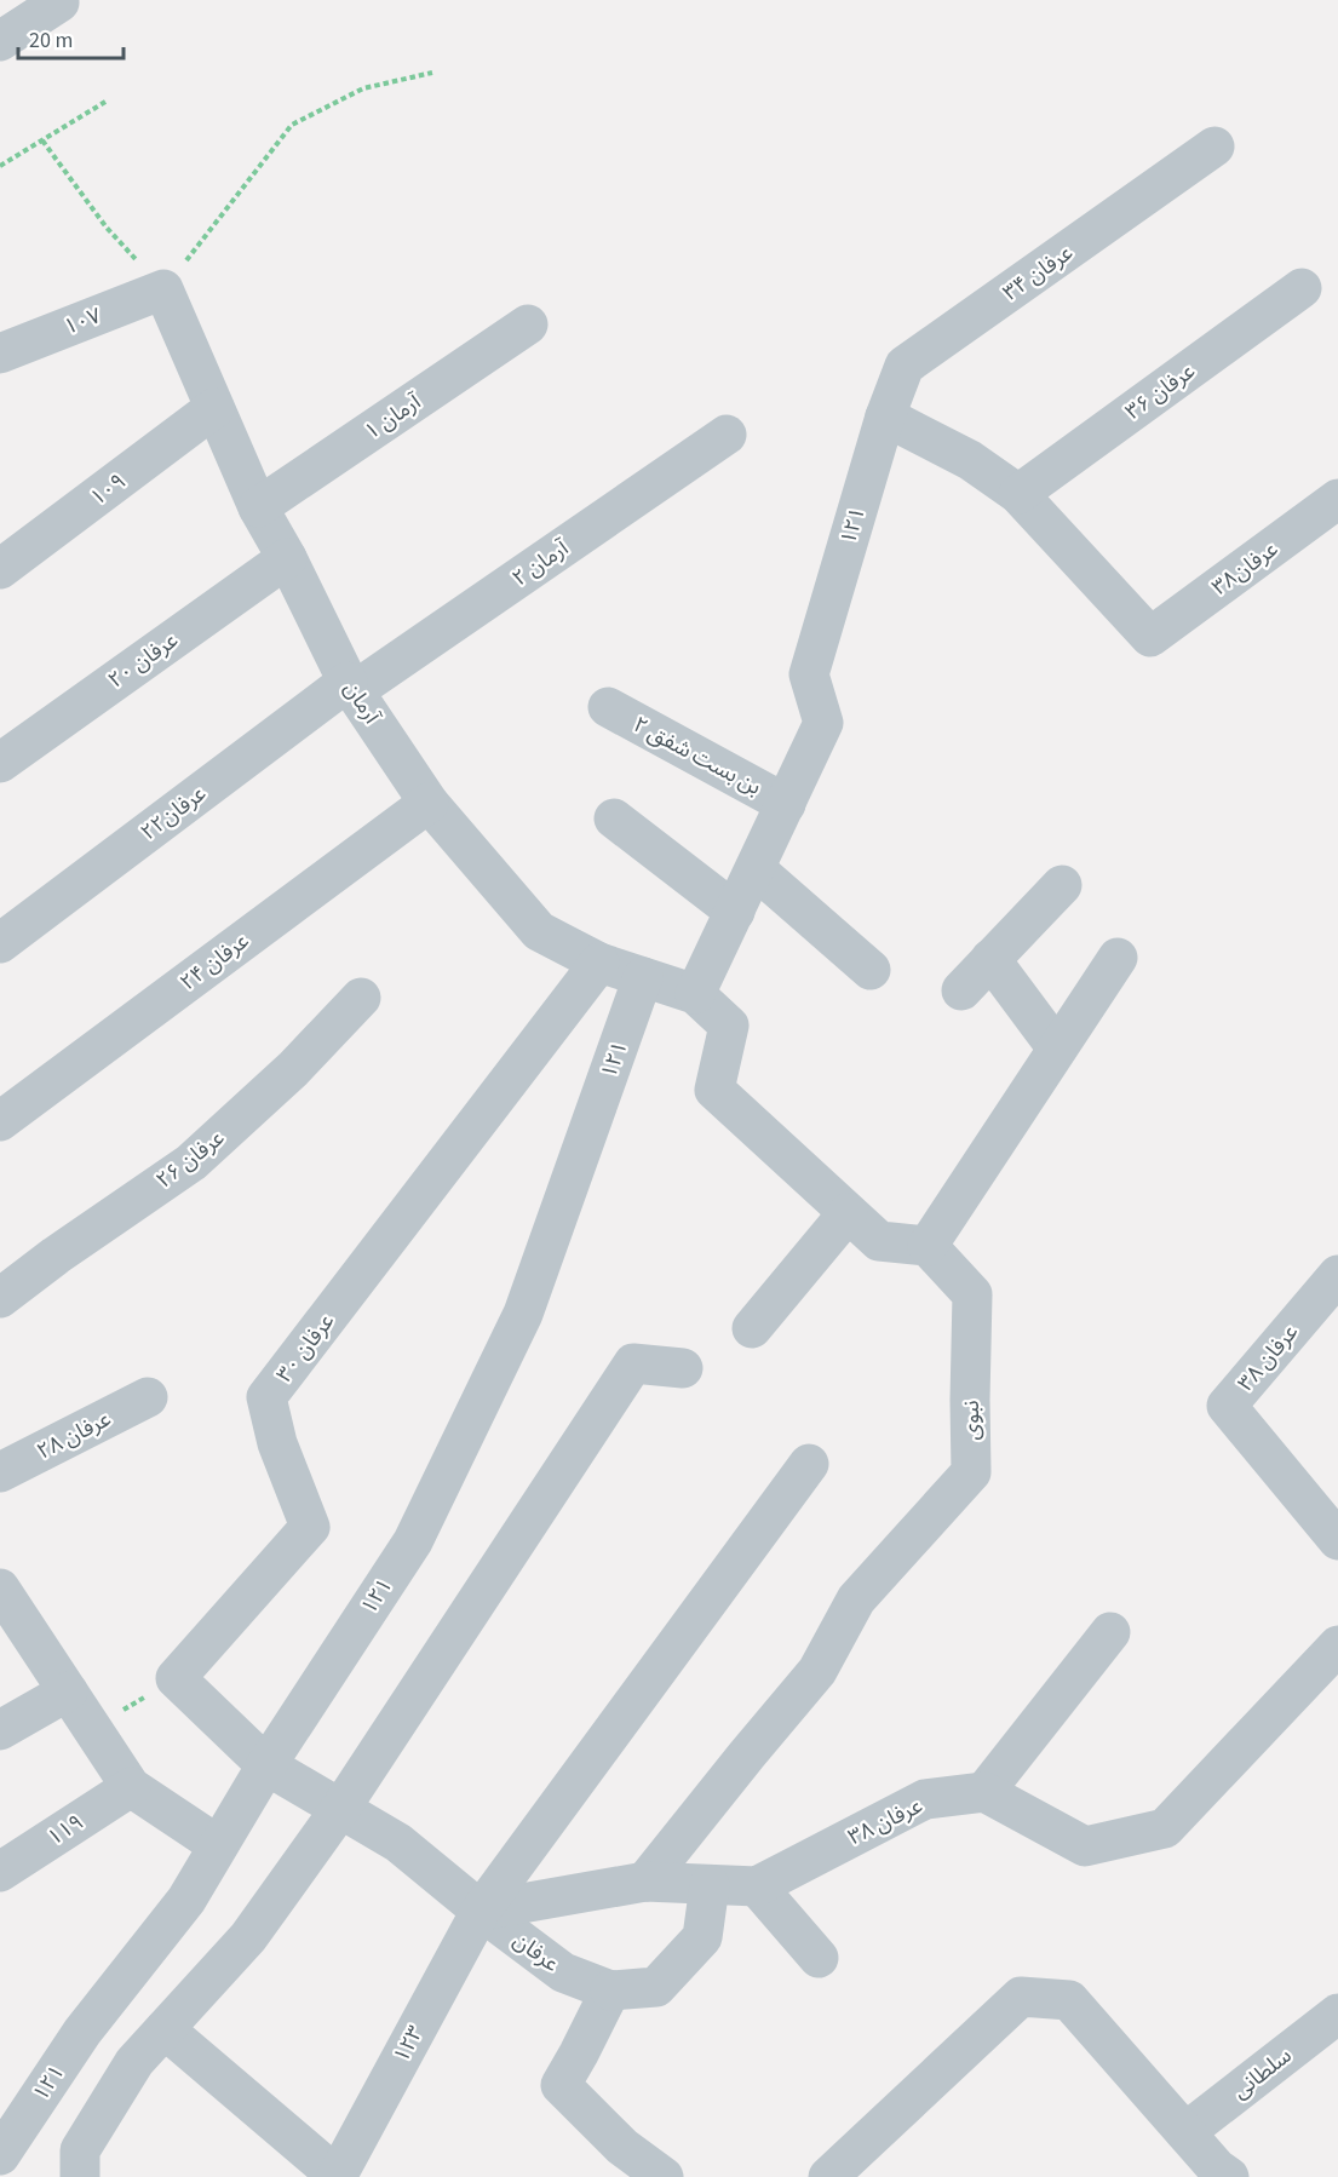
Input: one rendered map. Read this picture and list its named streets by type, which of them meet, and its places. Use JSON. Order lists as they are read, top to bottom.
{
  "streets": {
    "street": [
      "عرفان ۳۴",
      "۱۰۷",
      "عرفان ۳۶",
      "آرمان ۱",
      "۱۰۹",
      "۱۲۱",
      "آرمان ۲",
      "عرفان۳۸",
      "عرفان ۲۰",
      "آرمان",
      "بن بست شفق ۲",
      "عرفان۲۲",
      "عرفان ۲۴",
      "عرفان ۲۶",
      "عرفان ۳۰",
      "عرفان ۳۸",
      "نبوی",
      "عرفان ۲۸",
      "۱۱۹",
      "عرفان",
      "۱۲۳",
      "سلطانی"
    ]
  },
  "crossings": [
    ["عرفان ۳۴", "۱۲۱"],
    ["۱۰۷", "آرمان"],
    ["عرفان ۳۶", "عرفان۳۸"],
    ["آرمان ۱", "آرمان"],
    ["۱۰۹", "آرمان"],
    ["۱۲۱", "آرمان"],
    ["۱۲۱", "بن بست شفق ۲"],
    ["۱۲۱", "عرفان"],
    ["آرمان ۲", "آرمان"],
    ["آرمان ۲", "عرفان۲۲"],
    ["عرفان ۲۰", "آرمان"],
    ["آرمان", "عرفان۲۲"],
    ["آرمان", "عرفان ۲۴"],
    ["آرمان", "عرفان ۳۰"],
    ["عرفان ۳۸", "نبوی"],
    ["عرفان ۳۸", "عرفان"],
    ["عرفان ۳۸", "۱۲۳"],
    ["عرفان", "۱۲۳"]
  ],
  "scale_bar": "20 m"
}
